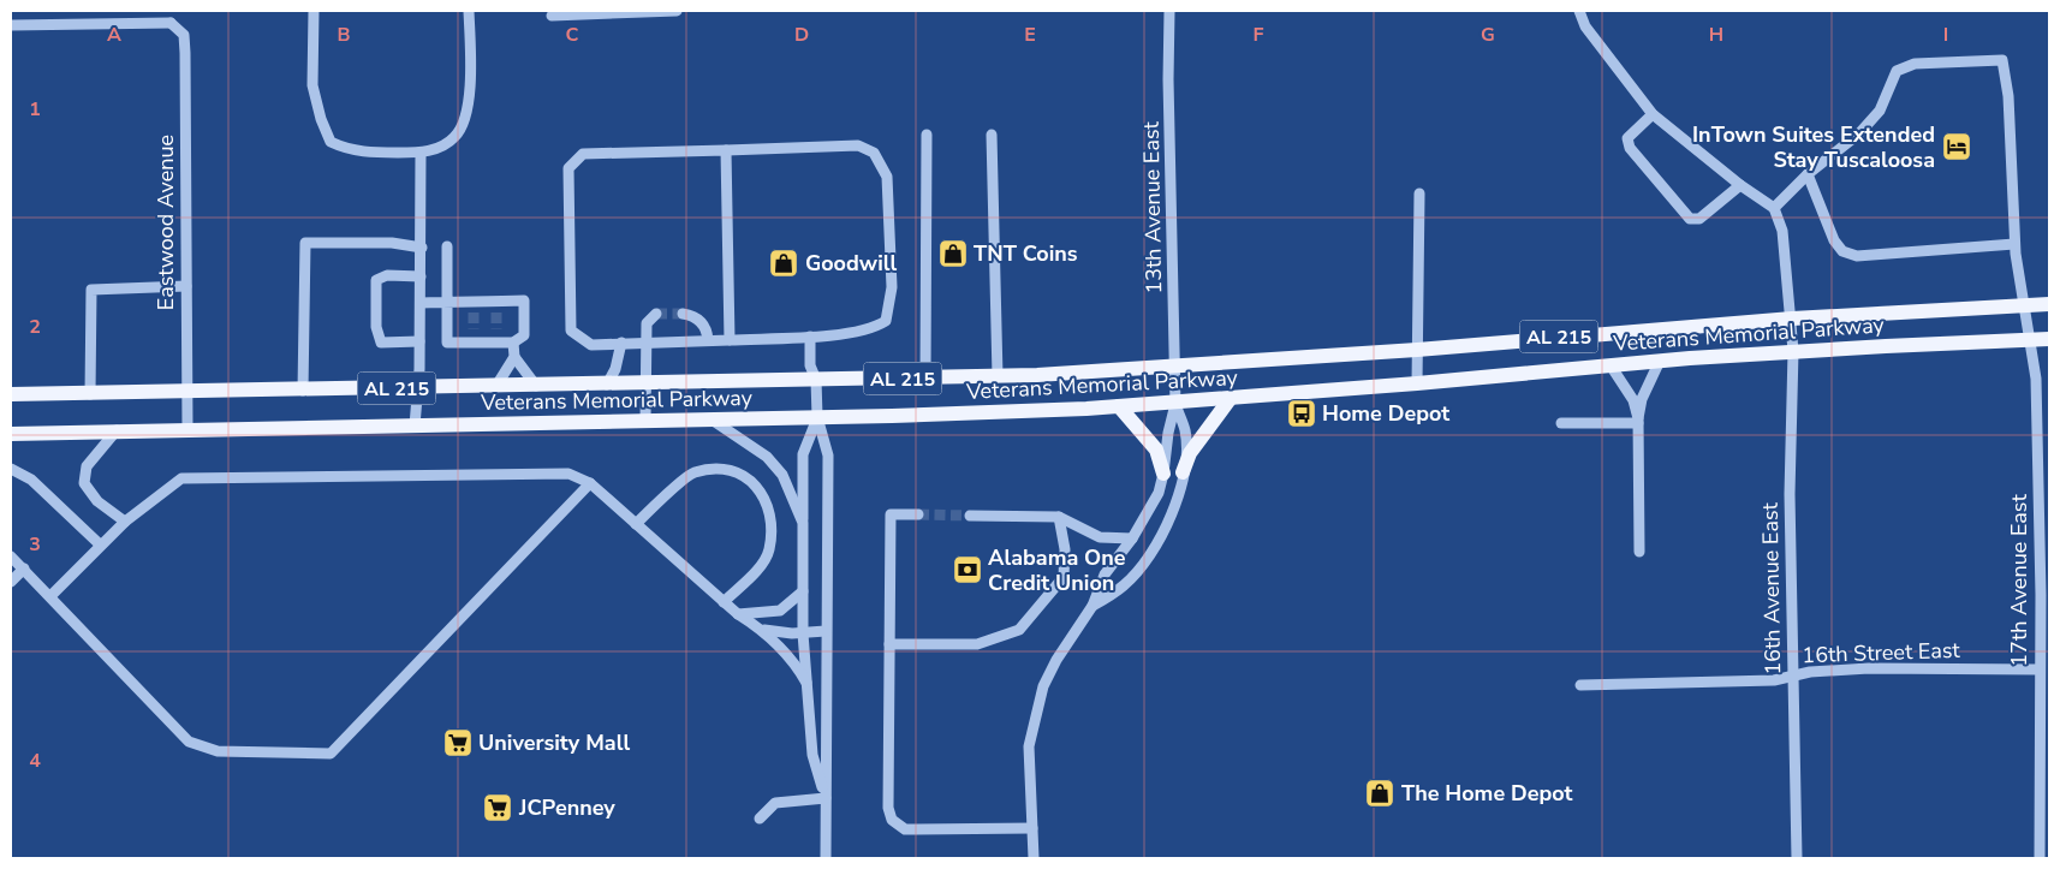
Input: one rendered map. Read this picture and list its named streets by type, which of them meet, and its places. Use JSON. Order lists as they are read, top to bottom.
{
  "streets": {
    "main road": ["Veterans Memorial Parkway", "AL 215"],
    "street": [
      "13th Avenue East",
      "Eastwood Avenue",
      "17th Avenue East",
      "16th Avenue East",
      "16th Street East"
    ]
  },
  "crossings": [
    ["13th Avenue East", "Veterans Memorial Parkway"],
    ["Eastwood Avenue", "Veterans Memorial Parkway"],
    ["Veterans Memorial Parkway", "17th Avenue East"],
    ["Veterans Memorial Parkway", "16th Avenue East"],
    ["17th Avenue East", "16th Street East"],
    ["16th Avenue East", "16th Street East"]
  ],
  "places": {
    "hotel": ["InTown Suites Extended Stay Tuscaloosa"],
    "shop": ["TNT Coins", "Goodwill", "The Home Depot"],
    "bus stop": ["Home Depot"],
    "bank": ["Alabama One Credit Union"],
    "supermarket": ["University Mall", "JCPenney"]
  },
  "grid": {
    "columns": [
      "A",
      "B",
      "C",
      "D",
      "E",
      "F",
      "G",
      "H",
      "I"
    ],
    "rows": [
      "1",
      "2",
      "3",
      "4"
    ]
  }
}
